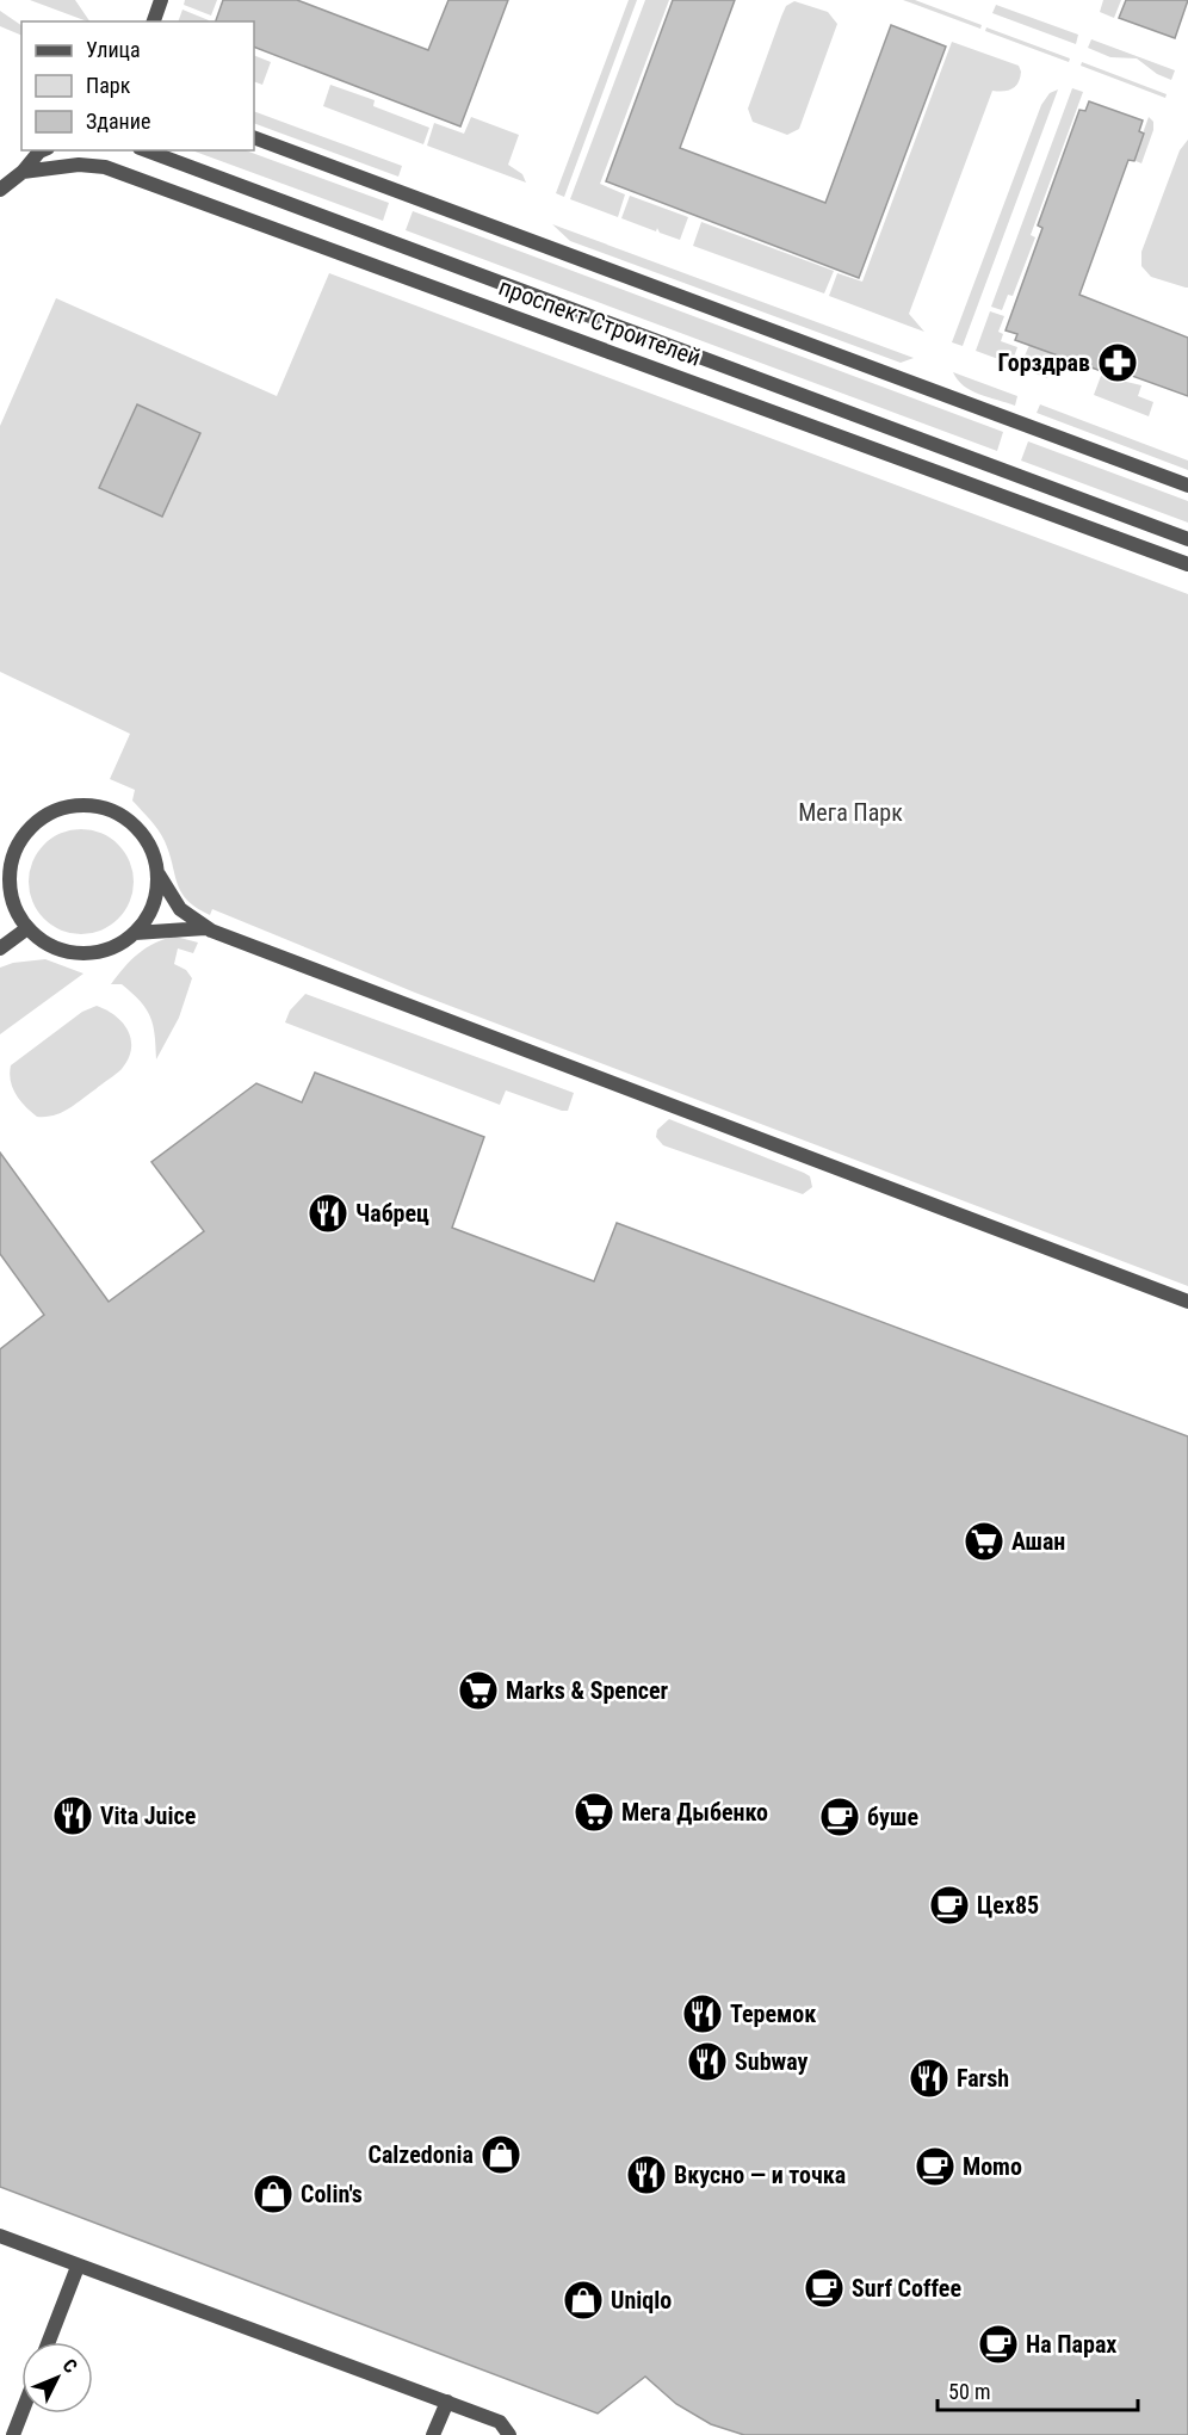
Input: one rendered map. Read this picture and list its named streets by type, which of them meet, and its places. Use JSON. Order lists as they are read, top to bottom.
{
  "streets": {
    "street": ["проспект Строителей"]
  },
  "parks": ["Мега Парк"],
  "places": {
    "pharmacy": ["Горздрав"],
    "restaurant": [
      "Чабрец",
      "Vita Juice",
      "Теремок",
      "Subway",
      "Farsh",
      "Вкусно — и точка"
    ],
    "supermarket": ["Ашан", "Marks & Spencer", "Мега Дыбенко"],
    "cafe": [
      "буше",
      "Цех85",
      "Momo",
      "Surf Coffee",
      "На Парах"
    ],
    "shop": ["Calzedonia", "Colin's", "Uniqlo"]
  },
  "legend": ["Улица", "Парк", "Здание"],
  "scale_bar": "50 m",
  "north": "top right"
}
